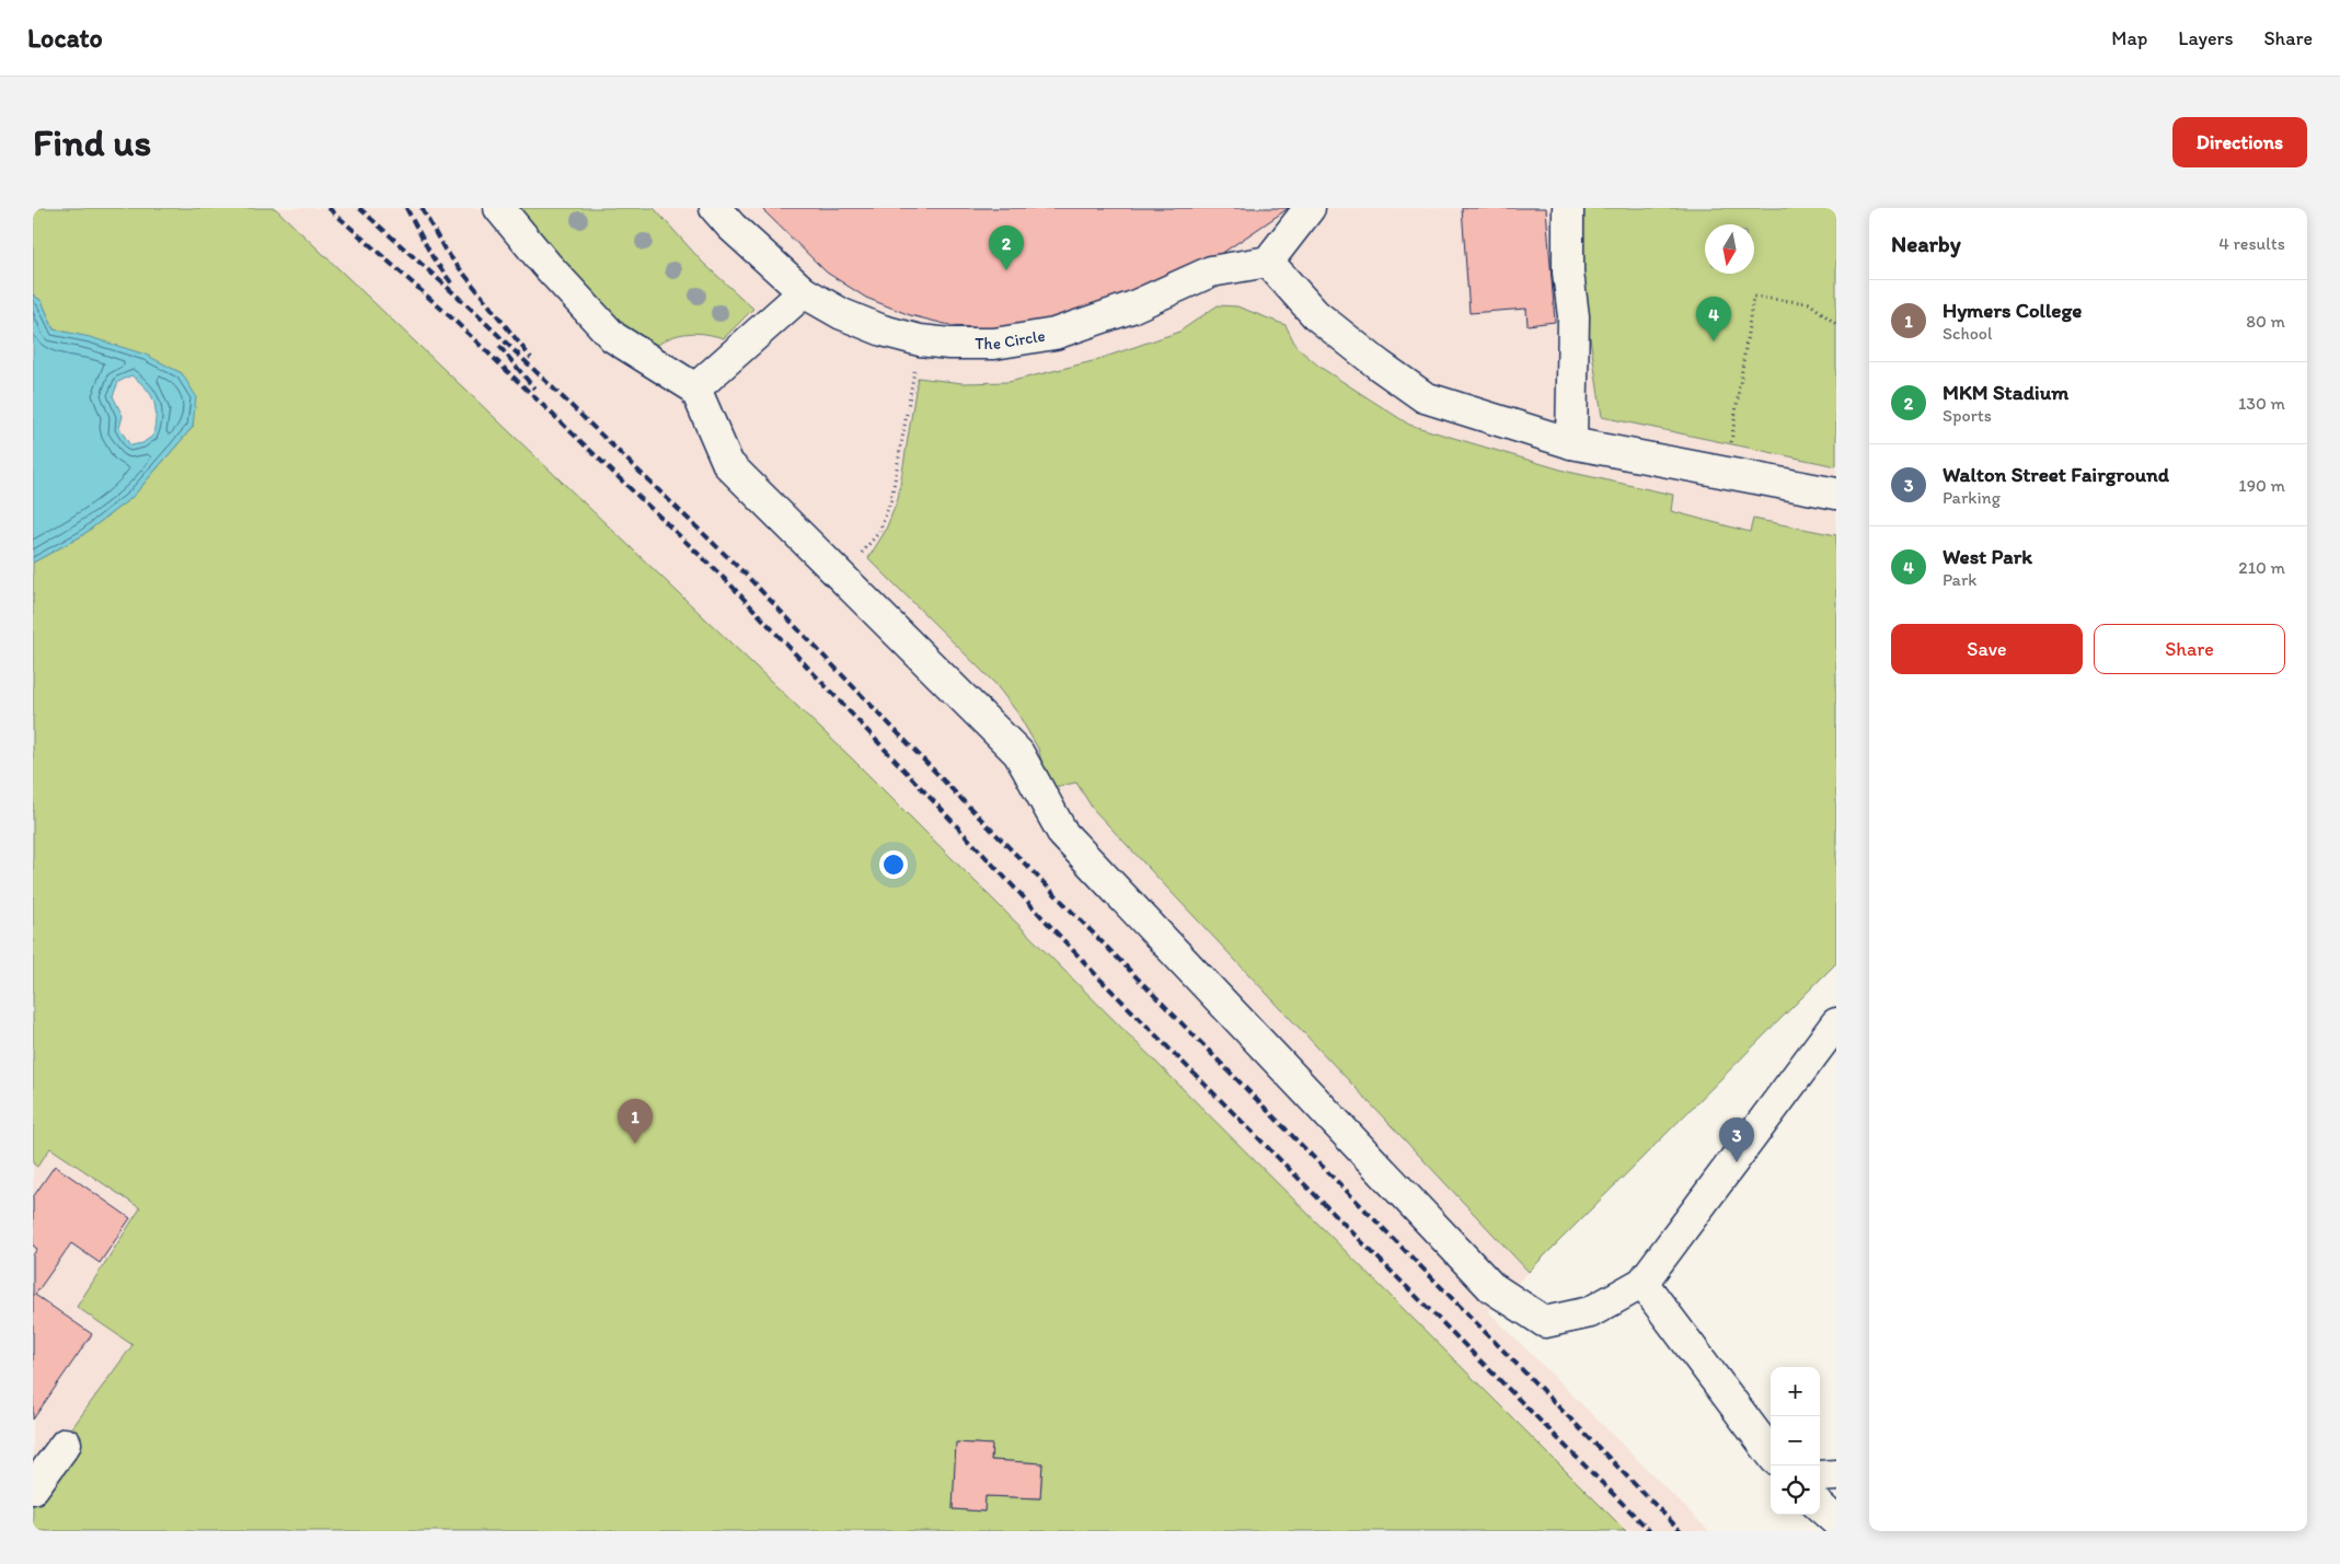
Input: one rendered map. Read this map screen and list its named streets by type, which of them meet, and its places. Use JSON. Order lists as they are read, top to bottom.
{
  "streets": {
    "lane": ["The Circle"]
  },
  "north": "bottom",
  "page": {
    "header": "Locato",
    "nav": ["Map", "Layers", "Share"],
    "buttons": [
      "Directions",
      ["Save", "Share"]
    ],
    "title": "Find us",
    "heading": ["Nearby", "4 results"],
    "pins": [
      "2",
      "4",
      "1",
      "3"
    ],
    "list": [
      {
        "mark": "1",
        "name": "Hymers College",
        "note": "School",
        "value": "80 m"
      },
      {
        "mark": "2",
        "name": "MKM Stadium",
        "note": "Sports",
        "value": "130 m"
      },
      {
        "mark": "3",
        "name": "Walton Street Fairground",
        "note": "Parking",
        "value": "190 m"
      },
      {
        "mark": "4",
        "name": "West Park",
        "note": "Park",
        "value": "210 m"
      }
    ],
    "map_buttons": ["+", "−"]
  }
}
